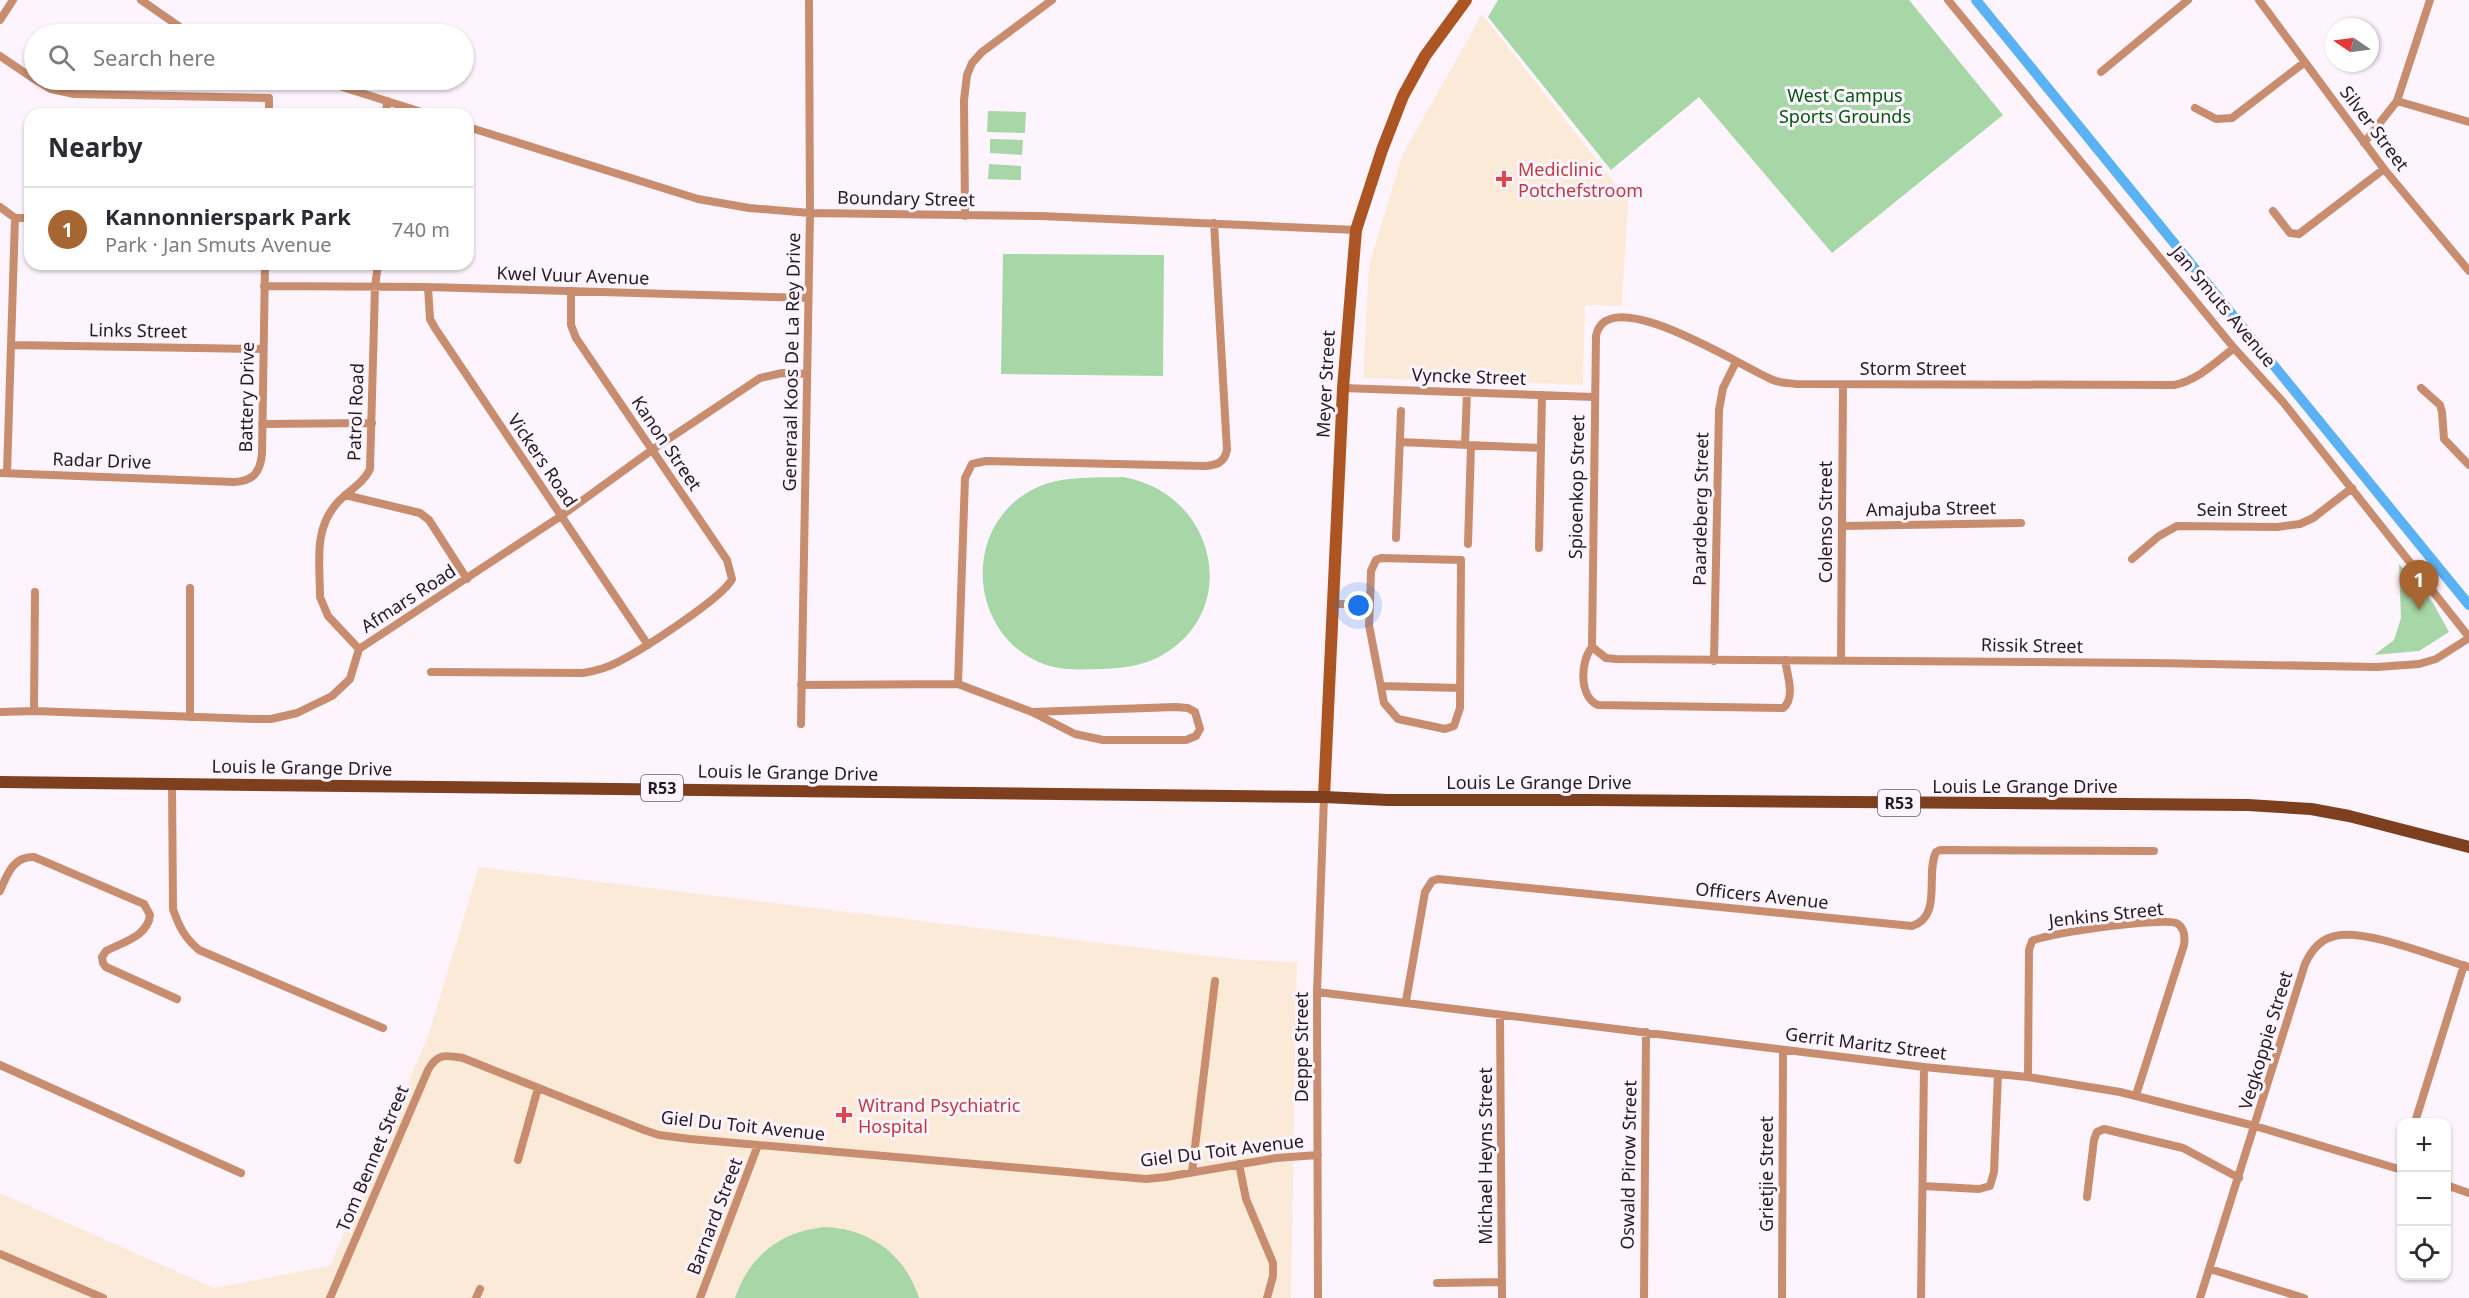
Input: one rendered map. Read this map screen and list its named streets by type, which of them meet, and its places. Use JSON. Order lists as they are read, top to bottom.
{
  "streets": {
    "main road": ["Louis le Grange Drive", "Louis Le Grange Drive", "R53"],
    "street": [
      "Silver Street",
      "Boundary Street",
      "Kwel Vuur Avenue",
      "Jan Smuts Avenue",
      "Links Street",
      "Generaal Koos De La Rey Drive",
      "Storm Street",
      "Vyncke Street",
      "Meyer Street",
      "Battery Drive",
      "Patrol Road",
      "Kanon Street",
      "Radar Drive",
      "Vickers Road",
      "Spioenkop Street",
      "Amajuba Street",
      "Paardeberg Street",
      "Sein Street",
      "Colenso Street",
      "Afmars Road",
      "Rissik Street",
      "Officers Avenue",
      "Jenkins Street",
      "Vegkoppie Street",
      "Gerrit Maritz Street",
      "Deppe Street",
      "Giel Du Toit Avenue",
      "Michael Heyns Street",
      "Tom Bennet Street",
      "Oswald Pirow Street",
      "Grietjie Street",
      "Barnard Street"
    ]
  },
  "crossings": [
    ["Boundary Street", "Generaal Koos De La Rey Drive"],
    ["Boundary Street", "Meyer Street"],
    ["Kwel Vuur Avenue", "Generaal Koos De La Rey Drive"],
    ["Kwel Vuur Avenue", "Battery Drive"],
    ["Kwel Vuur Avenue", "Patrol Road"],
    ["Kwel Vuur Avenue", "Kanon Street"],
    ["Kwel Vuur Avenue", "Vickers Road"],
    ["Jan Smuts Avenue", "Storm Street"],
    ["Jan Smuts Avenue", "Sein Street"],
    ["Jan Smuts Avenue", "Rissik Street"],
    ["Links Street", "Battery Drive"],
    ["Generaal Koos De La Rey Drive", "Afmars Road"],
    ["Storm Street", "Spioenkop Street"],
    ["Storm Street", "Paardeberg Street"],
    ["Storm Street", "Colenso Street"],
    ["Vyncke Street", "Meyer Street"],
    ["Vyncke Street", "Spioenkop Street"],
    ["Meyer Street", "Louis le Grange Drive"],
    ["Meyer Street", "Louis Le Grange Drive"],
    ["Meyer Street", "Deppe Street"],
    ["Battery Drive", "Radar Drive"],
    ["Patrol Road", "Afmars Road"],
    ["Kanon Street", "Vickers Road"],
    ["Kanon Street", "Afmars Road"],
    ["Vickers Road", "Afmars Road"],
    ["Spioenkop Street", "Rissik Street"],
    ["Amajuba Street", "Colenso Street"],
    ["Paardeberg Street", "Rissik Street"],
    ["Colenso Street", "Rissik Street"],
    ["Louis le Grange Drive", "Louis Le Grange Drive"],
    ["Louis le Grange Drive", "Deppe Street"],
    ["Louis Le Grange Drive", "Deppe Street"],
    ["Officers Avenue", "Gerrit Maritz Street"],
    ["Jenkins Street", "Gerrit Maritz Street"],
    ["Vegkoppie Street", "Gerrit Maritz Street"],
    ["Gerrit Maritz Street", "Deppe Street"],
    ["Gerrit Maritz Street", "Michael Heyns Street"],
    ["Gerrit Maritz Street", "Oswald Pirow Street"],
    ["Gerrit Maritz Street", "Grietjie Street"],
    ["Deppe Street", "Giel Du Toit Avenue"],
    ["Giel Du Toit Avenue", "Tom Bennet Street"],
    ["Giel Du Toit Avenue", "Barnard Street"]
  ],
  "parks": ["West Campus Sports Grounds"],
  "places": {
    "health": ["Mediclinic Potchefstroom", "Witrand Psychiatric Hospital"]
  },
  "north": "left",
  "page": {
    "search": "Search here",
    "heading": "Nearby",
    "list": [
      {
        "mark": "1",
        "name": "Kannonnierspark Park",
        "note": "Park · Jan Smuts Avenue",
        "value": "740 m"
      }
    ],
    "pins": "1",
    "map_buttons": ["+", "−"]
  }
}
